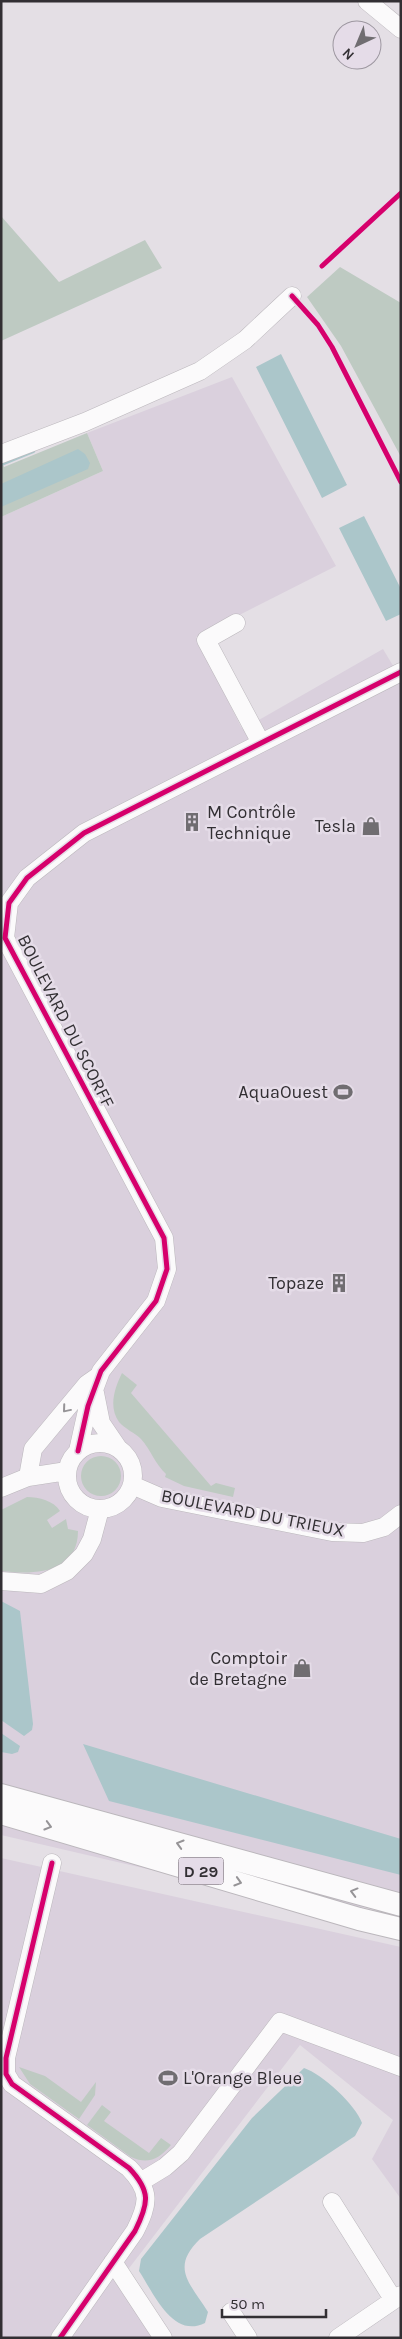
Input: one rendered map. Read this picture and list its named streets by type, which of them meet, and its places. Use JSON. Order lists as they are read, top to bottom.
{
  "streets": {
    "main road": ["D 29"],
    "street": ["BOULEVARD DU SCORFF", "BOULEVARD DU TRIEUX"]
  },
  "crossings": [
    ["BOULEVARD DU SCORFF", "BOULEVARD DU TRIEUX"]
  ],
  "places": {
    "building": ["M Contrôle Technique", "Topaze"],
    "shop": ["Tesla", "Comptoir de Bretagne"],
    "sports": ["AquaOuest", "L'Orange Bleue"]
  },
  "scale_bar": "50 m",
  "north": "bottom left"
}
